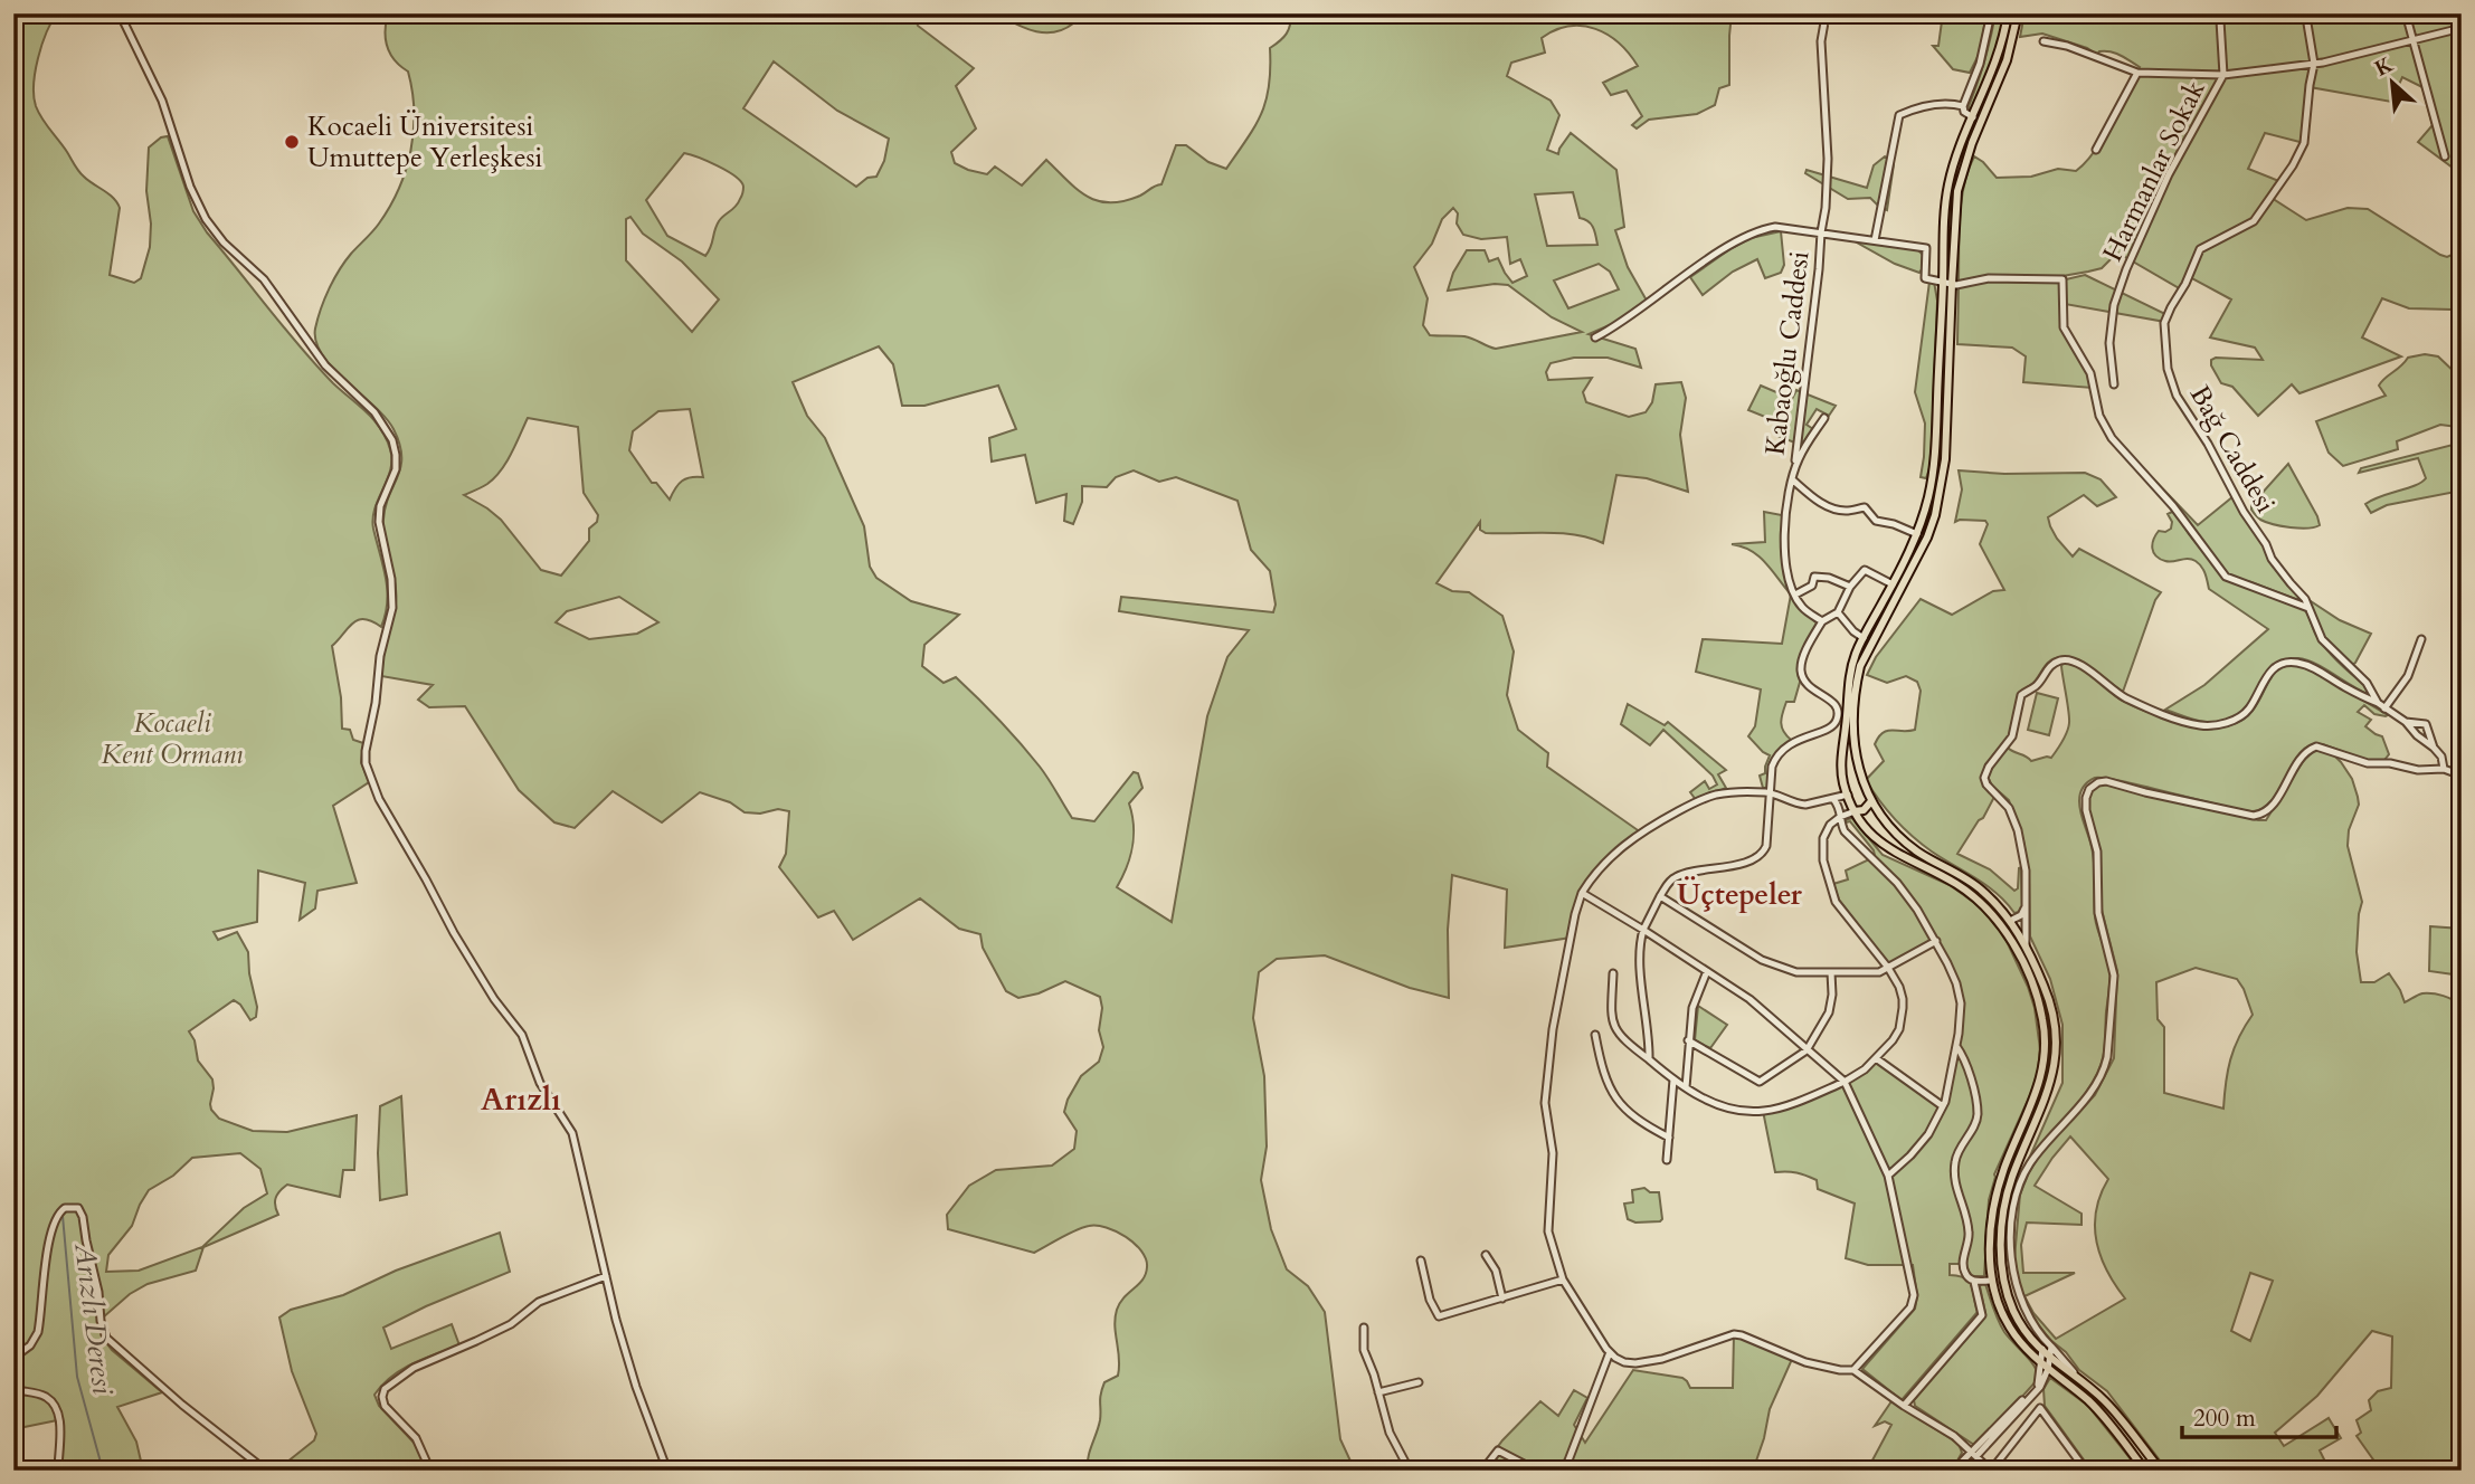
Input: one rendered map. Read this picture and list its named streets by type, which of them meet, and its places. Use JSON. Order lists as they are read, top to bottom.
{
  "streets": {
    "street": ["Harmanlar Sokak", "Kabaoğlu Caddesi", "Bağ Caddesi"]
  },
  "districts": ["Üçtepeler", "Arızlı"],
  "water": ["Arızlı Deresi"],
  "parks": ["Kocaeli Kent Ormanı"],
  "places": ["Kocaeli Üniversitesi Umuttepe Yerleşkesi"],
  "scale_bar": "200 m",
  "north": "top left"
}
